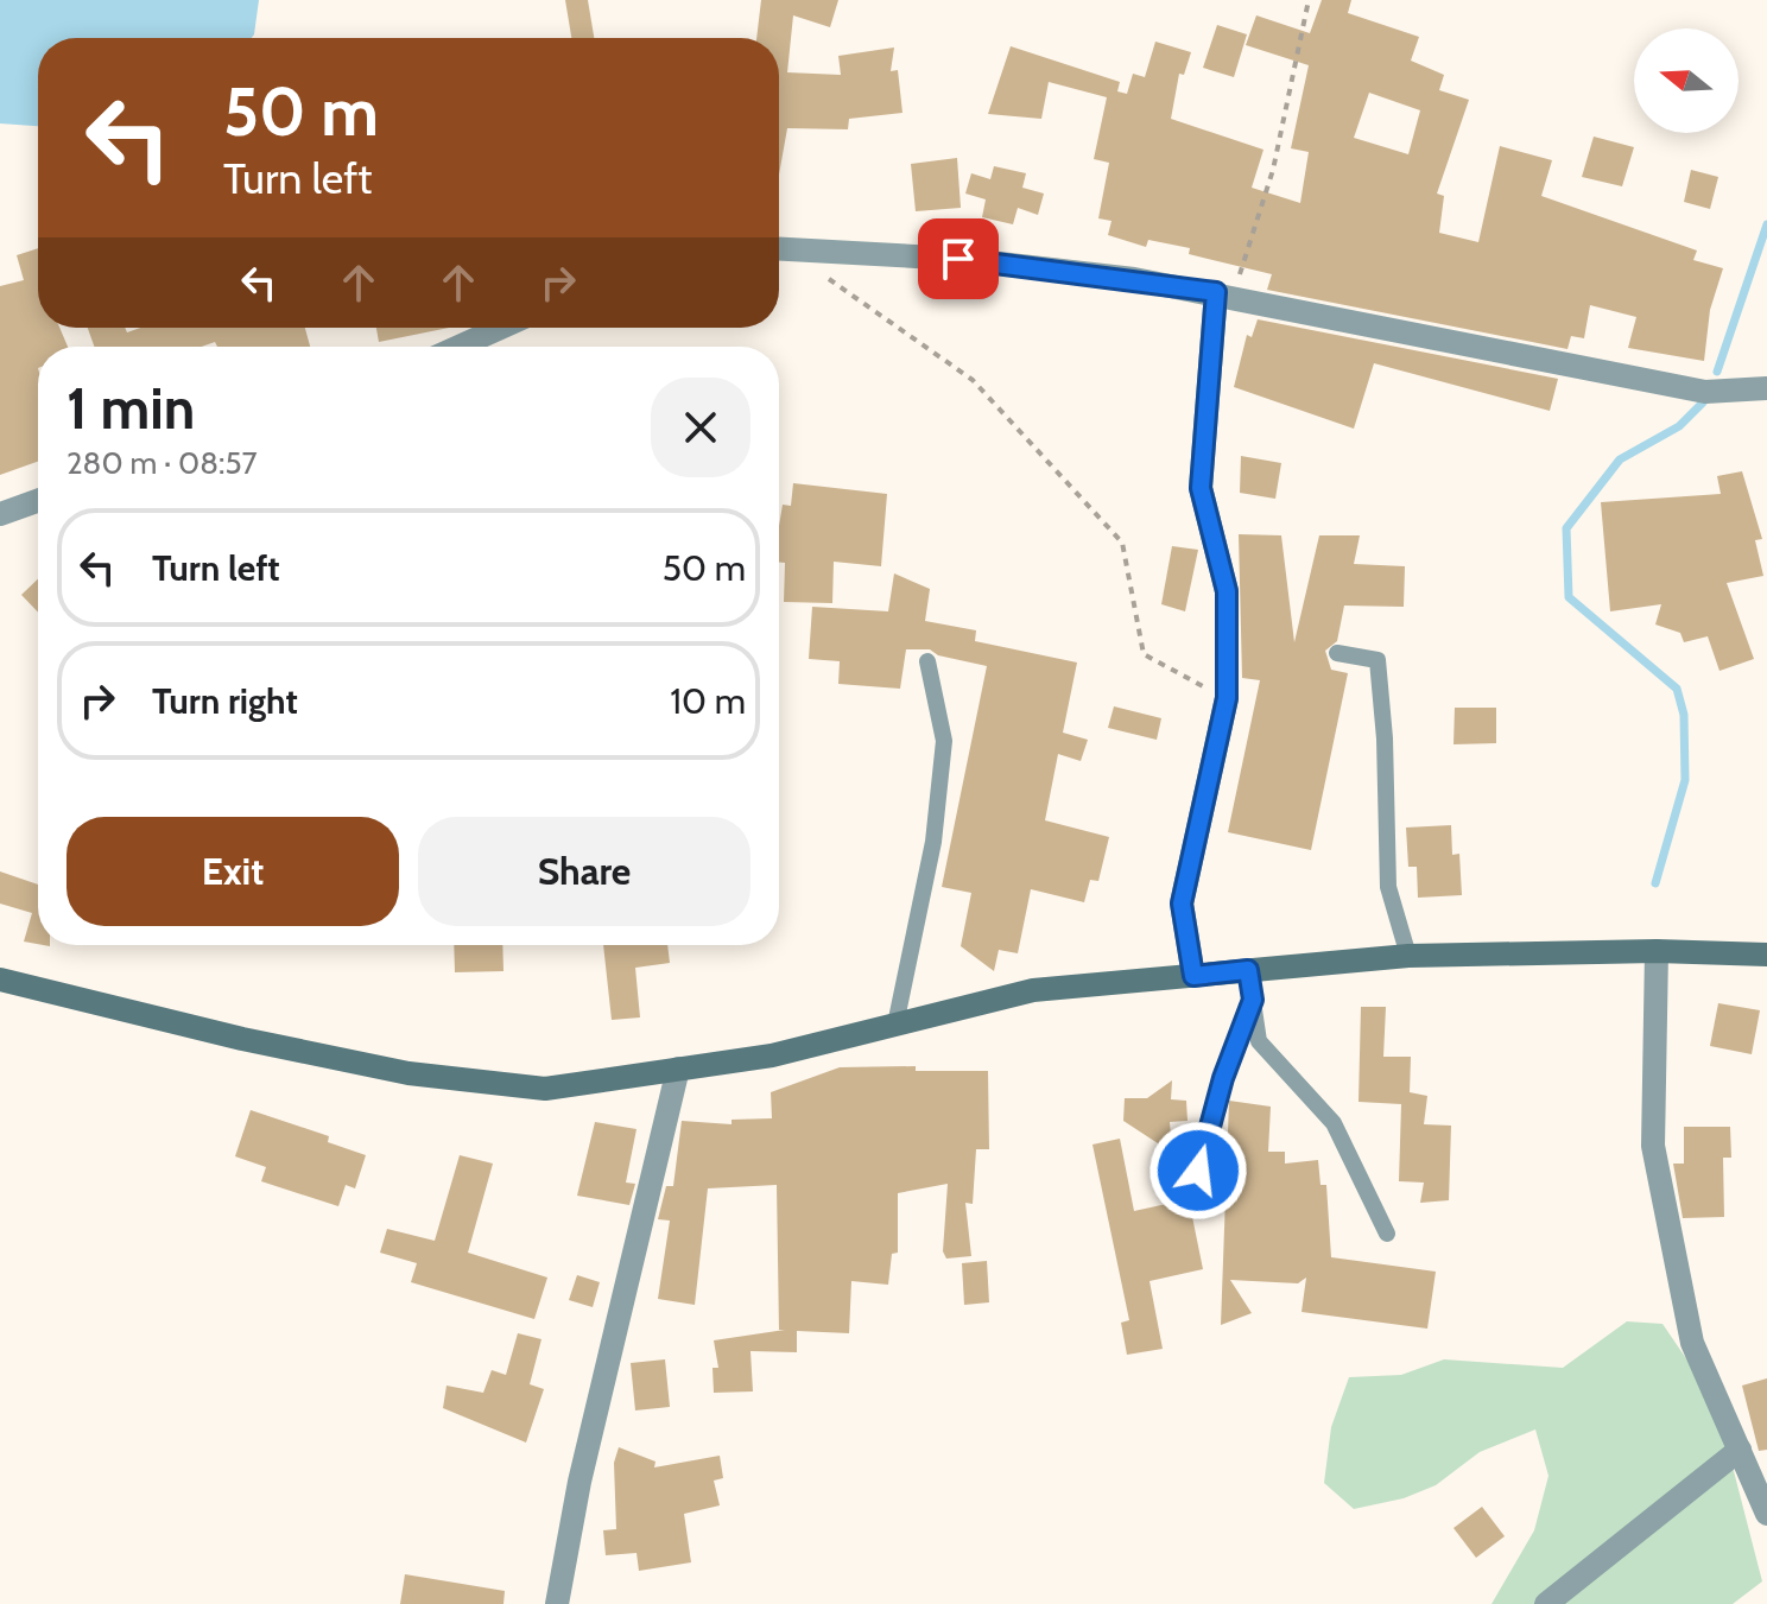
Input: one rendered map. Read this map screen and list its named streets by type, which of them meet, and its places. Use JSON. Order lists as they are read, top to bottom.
{
  "north": "left",
  "page": {
    "turn": ["50 m", "Turn left"],
    "heading": ["1 min", "280 m · 08:57"],
    "list": [
      {
        "name": "Turn left",
        "value": "50 m"
      },
      {
        "name": "Turn right",
        "value": "10 m"
      }
    ],
    "buttons": ["Exit", "Share"]
  }
}
